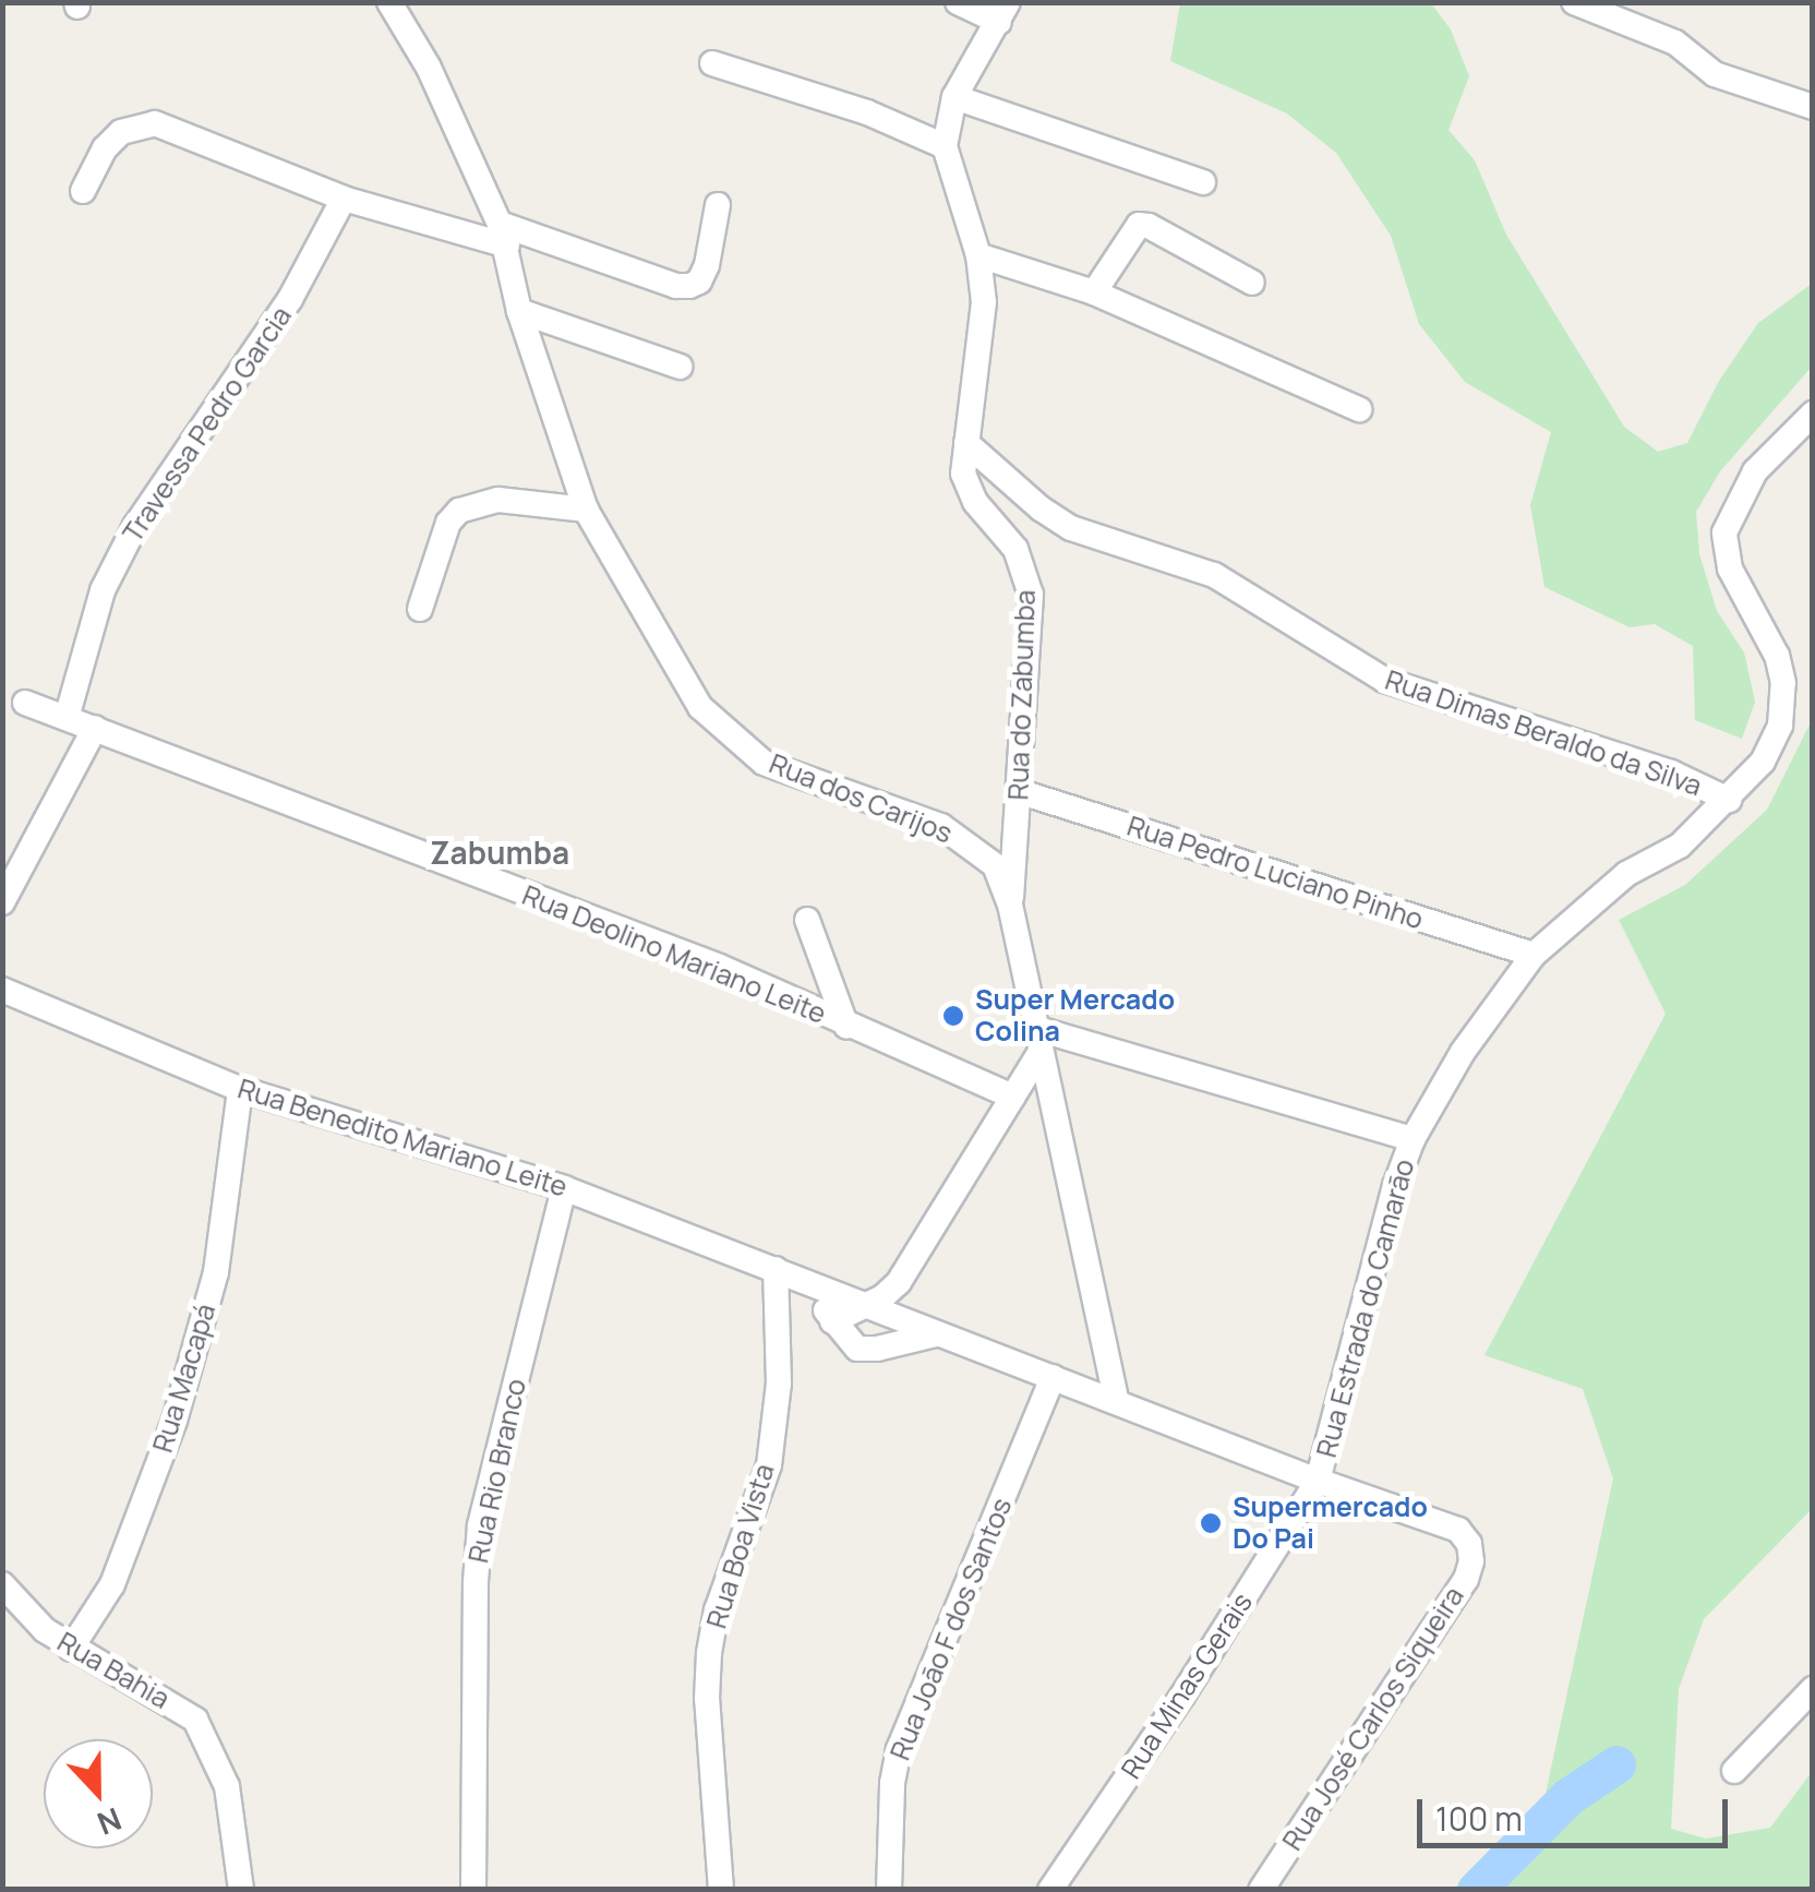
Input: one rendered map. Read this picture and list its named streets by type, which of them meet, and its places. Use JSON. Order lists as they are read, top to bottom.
{
  "streets": {
    "street": [
      "Travessa Pedro Garcia",
      "Rua do Zabumba",
      "Rua Dimas Beraldo da Silva",
      "Rua dos Carijos",
      "Rua Pedro Luciano Pinho",
      "Rua Deolino Mariano Leite",
      "Rua Benedito Mariano Leite",
      "Rua Estrada do Camarão",
      "Rua Macapá",
      "Rua Rio Branco",
      "Rua Boa Vista",
      "Rua João F dos Santos",
      "Rua Bahia",
      "Rua Minas Gerais",
      "Rua José Carlos Siqueira"
    ]
  },
  "crossings": [
    ["Travessa Pedro Garcia", "Rua Deolino Mariano Leite"],
    ["Rua do Zabumba", "Rua Dimas Beraldo da Silva"],
    ["Rua do Zabumba", "Rua dos Carijos"],
    ["Rua do Zabumba", "Rua Pedro Luciano Pinho"],
    ["Rua Dimas Beraldo da Silva", "Rua Estrada do Camarão"],
    ["Rua dos Carijos", "Rua Benedito Mariano Leite"],
    ["Rua Pedro Luciano Pinho", "Rua Estrada do Camarão"],
    ["Rua Benedito Mariano Leite", "Rua Estrada do Camarão"],
    ["Rua Benedito Mariano Leite", "Rua Macapá"],
    ["Rua Benedito Mariano Leite", "Rua Rio Branco"],
    ["Rua Benedito Mariano Leite", "Rua Boa Vista"],
    ["Rua Benedito Mariano Leite", "Rua João F dos Santos"],
    ["Rua Benedito Mariano Leite", "Rua Minas Gerais"],
    ["Rua Benedito Mariano Leite", "Rua José Carlos Siqueira"],
    ["Rua Estrada do Camarão", "Rua Minas Gerais"],
    ["Rua Macapá", "Rua Bahia"]
  ],
  "districts": ["Zabumba"],
  "places": ["Super Mercado Colina", "Supermercado Do Pai"],
  "scale_bar": "100 m",
  "north": "bottom"
}
